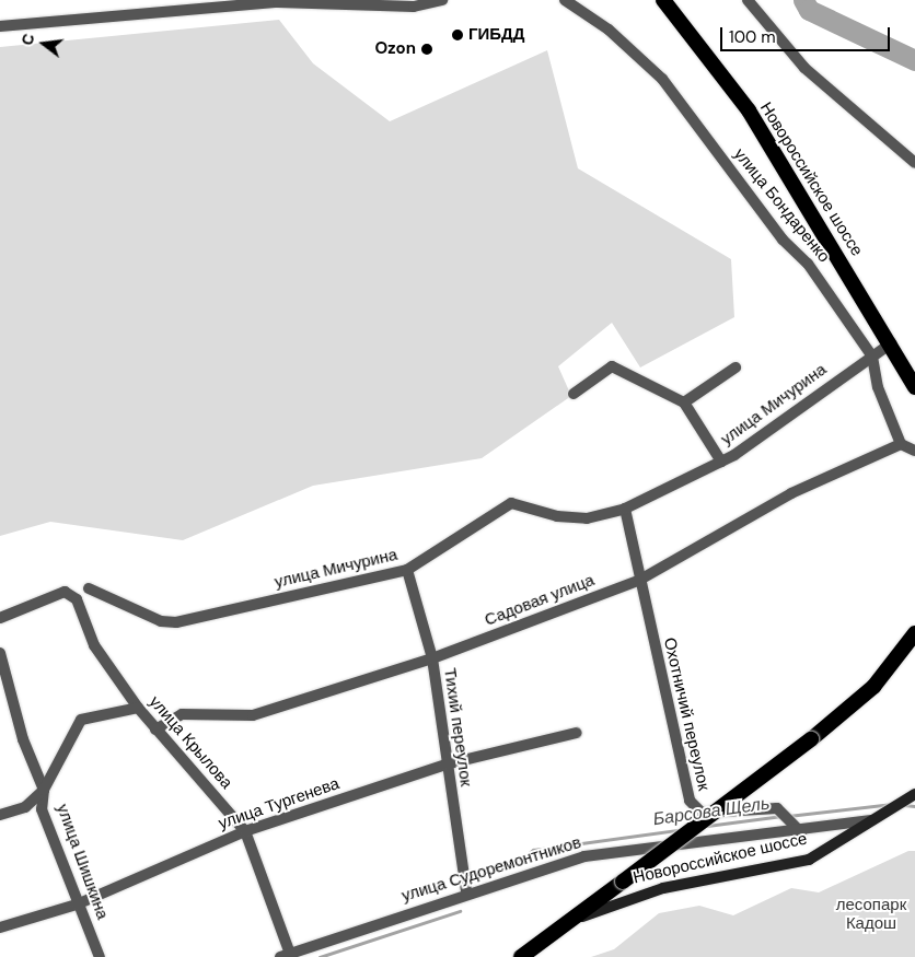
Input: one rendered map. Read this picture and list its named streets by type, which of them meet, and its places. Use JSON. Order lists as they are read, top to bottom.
{
  "streets": {
    "highway": ["Новороссийское шоссе"],
    "street": [
      "улица Бондаренко",
      "улица Мичурина",
      "Садовая улица",
      "Охотничий переулок",
      "Тихий переулок",
      "улица Крылова",
      "улица Тургенева",
      "улица Шишкина",
      "улица Судоремонтников"
    ]
  },
  "crossings": [
    ["Новороссийское шоссе", "улица Мичурина"],
    ["Новороссийское шоссе", "улица Судоремонтников"],
    ["улица Бондаренко", "улица Мичурина"],
    ["улица Бондаренко", "Садовая улица"],
    ["улица Мичурина", "Охотничий переулок"],
    ["улица Мичурина", "Тихий переулок"],
    ["Садовая улица", "Охотничий переулок"],
    ["Садовая улица", "Тихий переулок"],
    ["Садовая улица", "улица Крылова"],
    ["Охотничий переулок", "улица Судоремонтников"],
    ["Тихий переулок", "улица Тургенева"],
    ["Тихий переулок", "улица Судоремонтников"],
    ["улица Крылова", "улица Тургенева"],
    ["улица Крылова", "улица Судоремонтников"],
    ["улица Тургенева", "улица Шишкина"]
  ],
  "water": ["Барсова Щель"],
  "parks": ["лесопарк Кадош"],
  "places": ["ГИБДД", "Ozon"],
  "scale_bar": "100 m",
  "north": "left"
}
